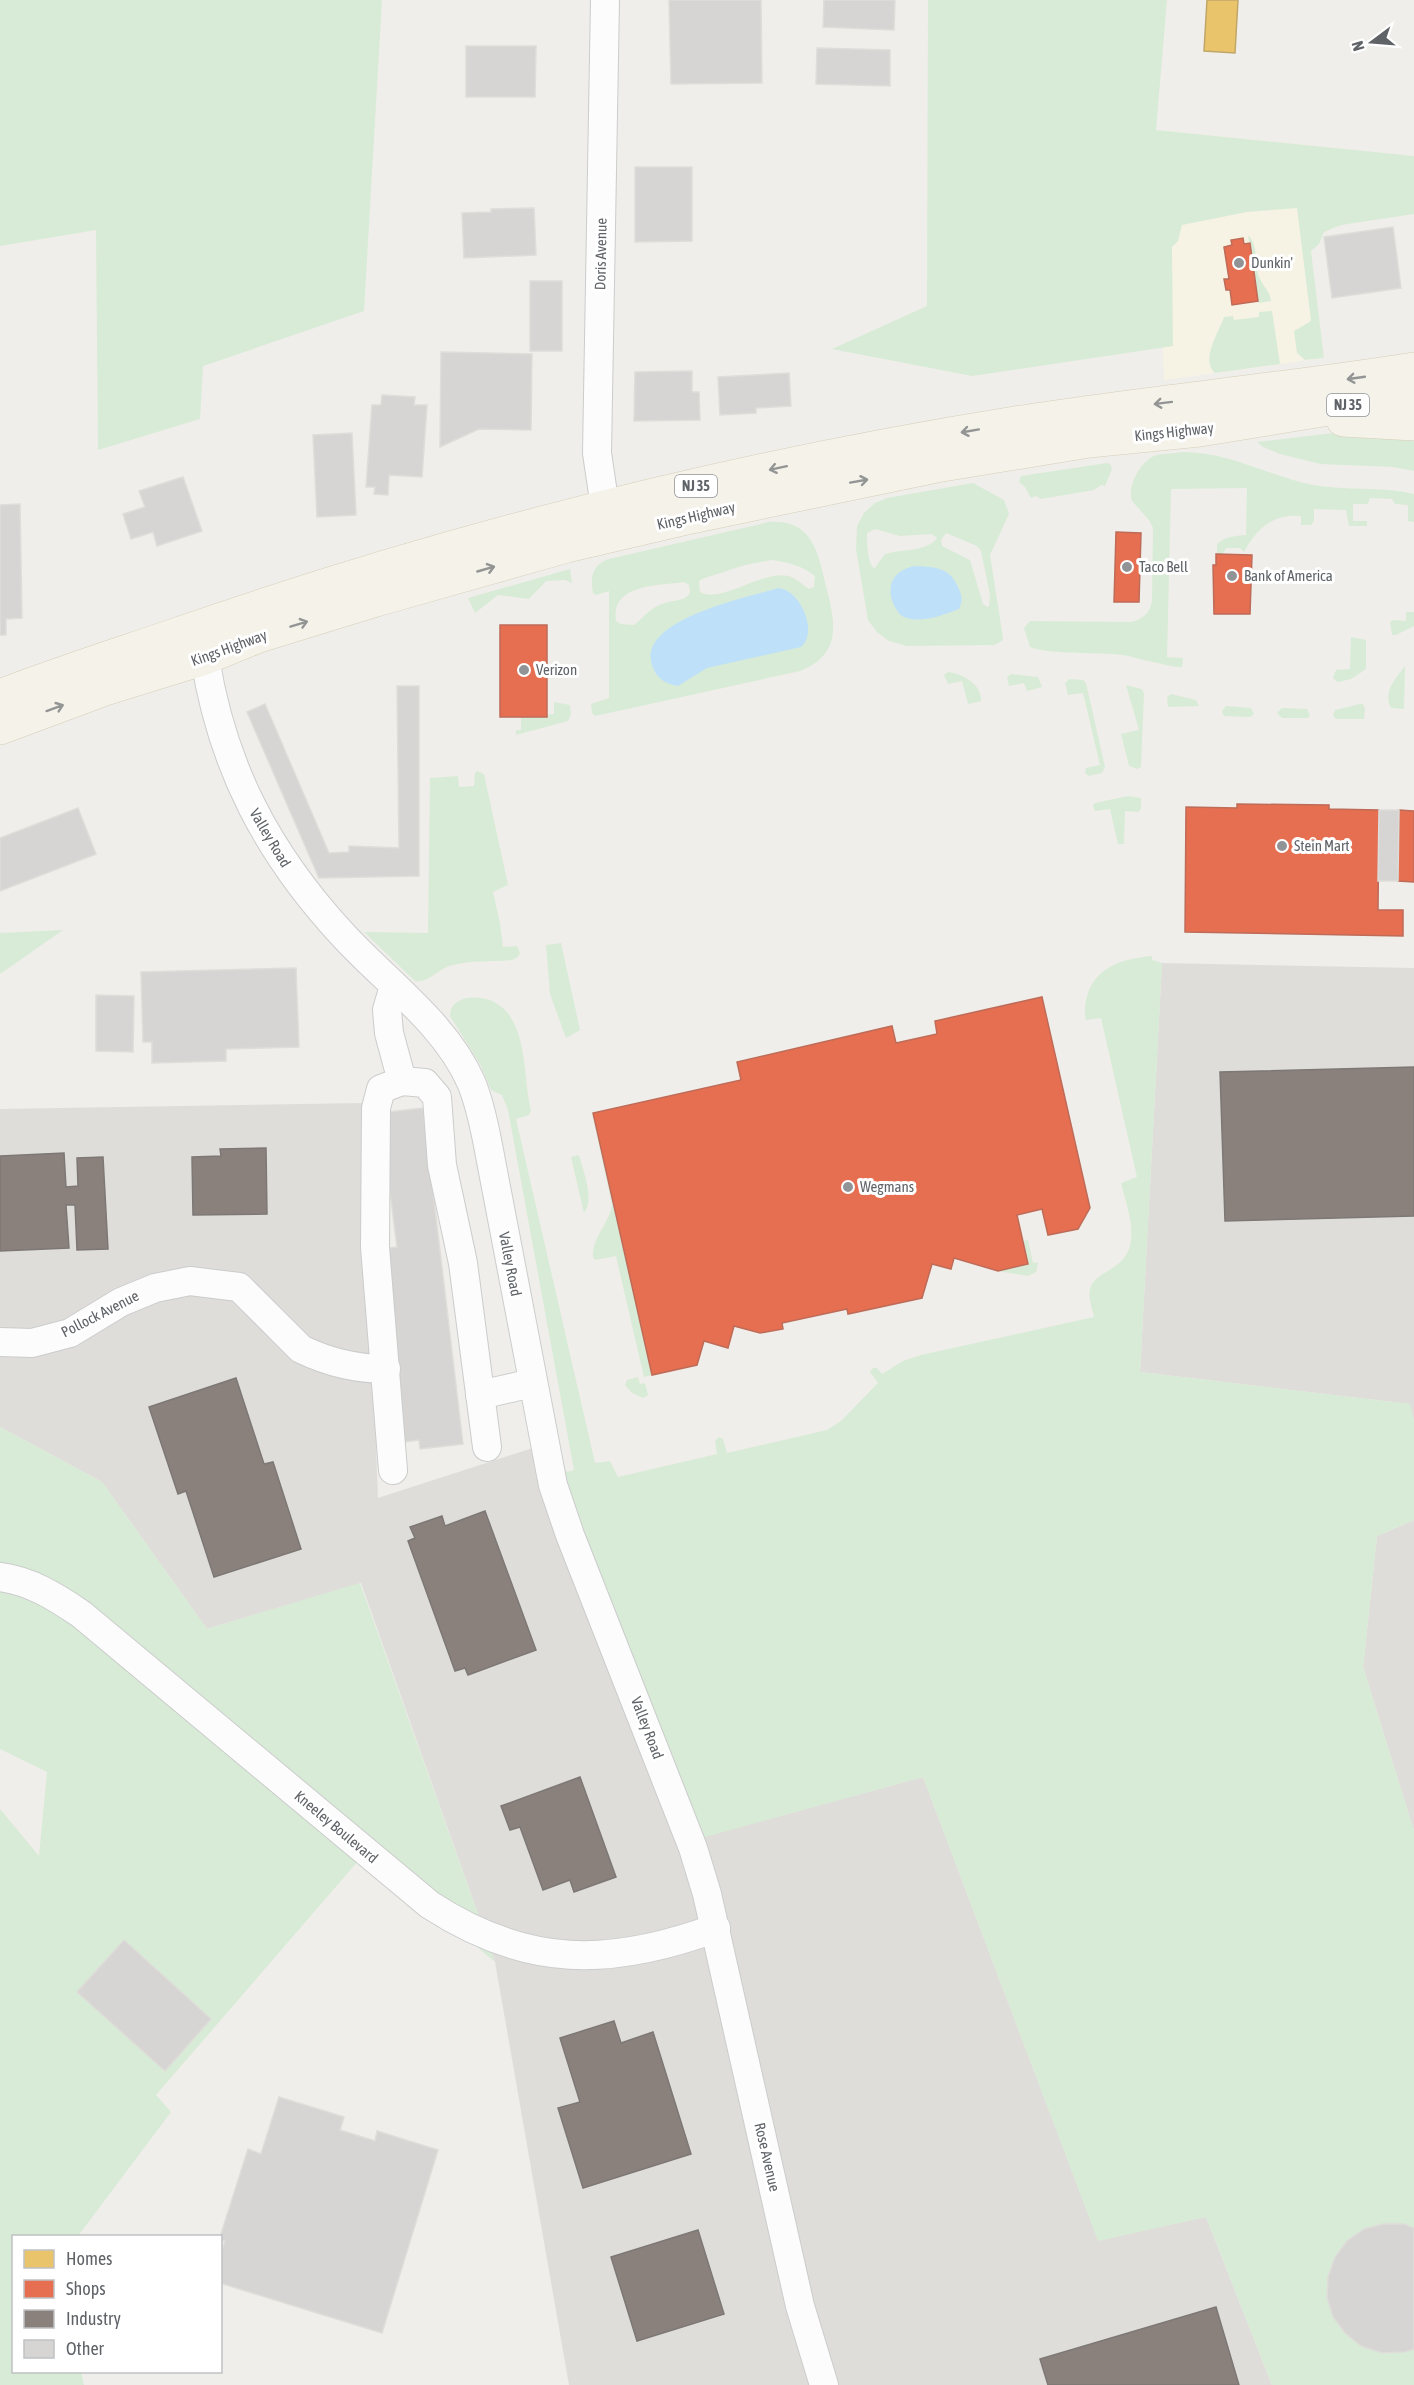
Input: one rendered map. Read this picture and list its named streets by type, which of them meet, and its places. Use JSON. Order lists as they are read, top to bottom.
{
  "streets": {
    "main road": ["NJ 35", "Kings Highway"],
    "street": [
      "Doris Avenue",
      "Valley Road",
      "Pollock Avenue",
      "Kneeley Boulevard",
      "Rose Avenue"
    ]
  },
  "crossings": [
    ["Doris Avenue", "Kings Highway"],
    ["Kings Highway", "Valley Road"],
    ["Valley Road", "Kneeley Boulevard"],
    ["Valley Road", "Rose Avenue"],
    ["Kneeley Boulevard", "Rose Avenue"]
  ],
  "places": [
    "Dunkin'",
    "Taco Bell",
    "Bank of America",
    "Verizon",
    "Stein Mart",
    "Wegmans"
  ],
  "legend": [
    "Homes",
    "Shops",
    "Industry",
    "Other"
  ],
  "north": "left"
}
